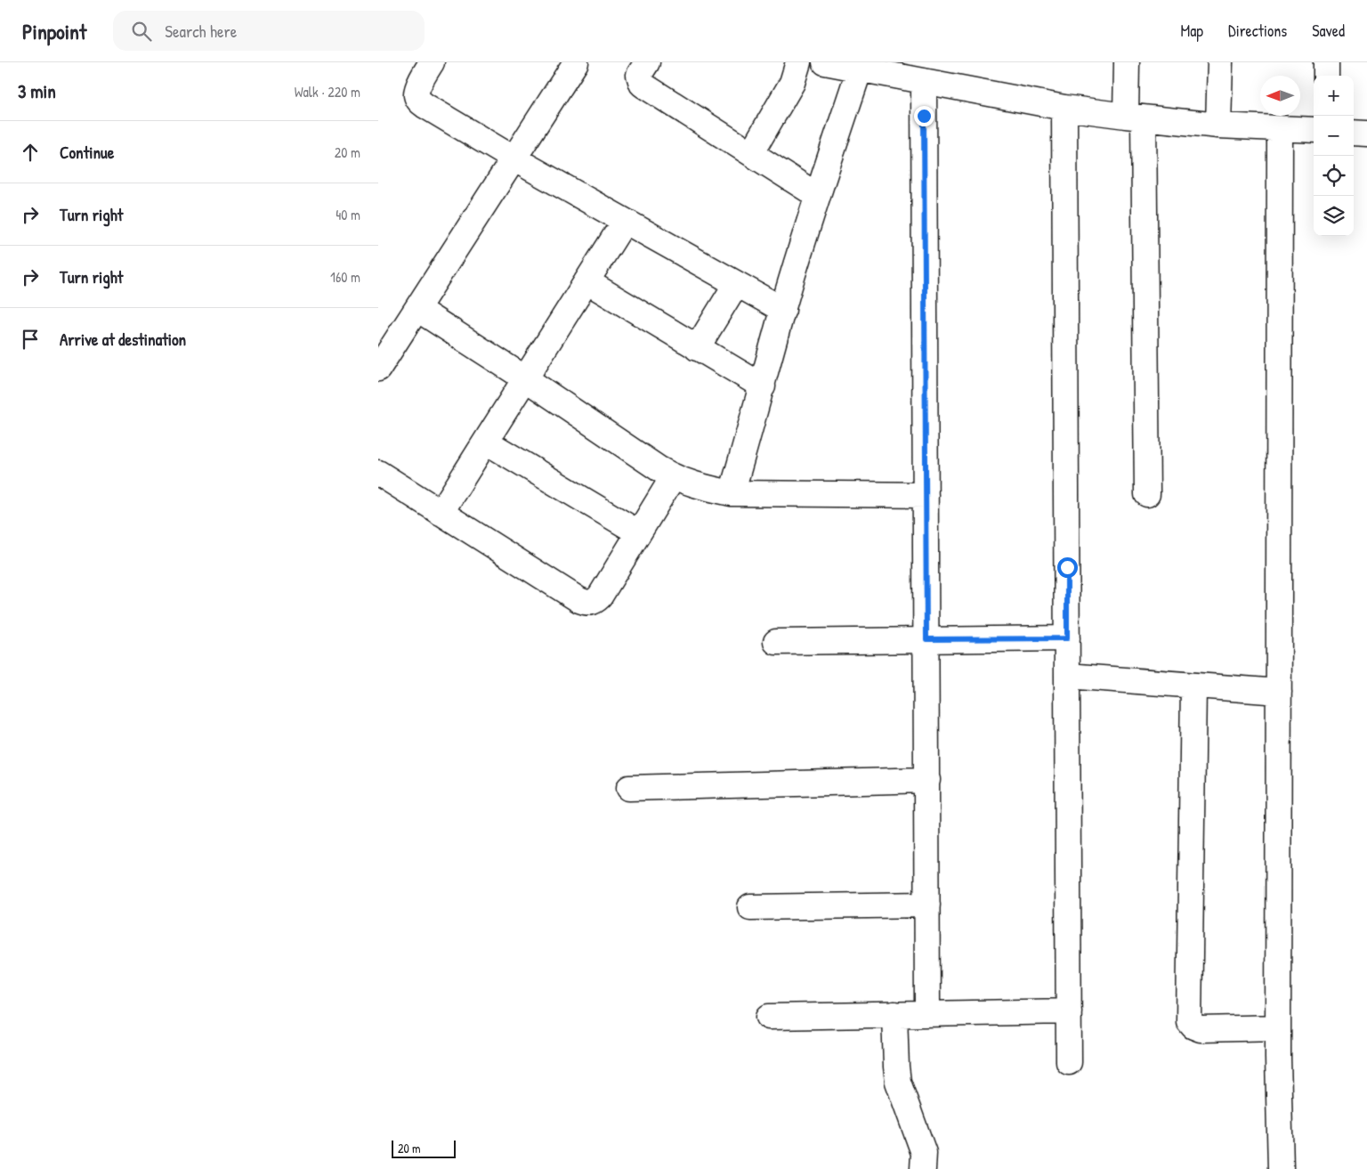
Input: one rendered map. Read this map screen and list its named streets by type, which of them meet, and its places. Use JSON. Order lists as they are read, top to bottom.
{
  "scale_bar": "20 m",
  "north": "left",
  "page": {
    "header": "Pinpoint",
    "search": "Search here",
    "nav": ["Map", "Directions", "Saved"],
    "heading": ["3 min", "Walk · 220 m"],
    "map_buttons": ["+", "−"],
    "list": [
      ["Continue", "20 m"],
      ["Turn right", "40 m"],
      ["Turn right", "160 m"],
      "Arrive at destination"
    ],
    "scale": "20 m"
  }
}
